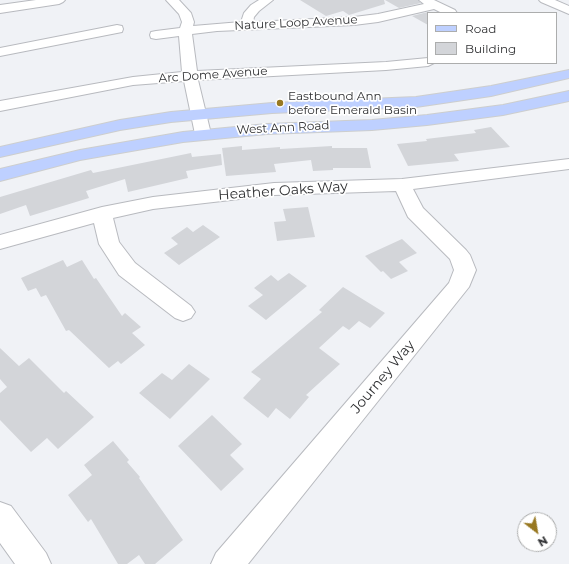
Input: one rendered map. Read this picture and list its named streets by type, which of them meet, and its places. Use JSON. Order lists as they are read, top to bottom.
{
  "streets": {
    "main road": ["West Ann Road"],
    "street": [
      "Nature Loop Avenue",
      "Arc Dome Avenue",
      "Heather Oaks Way",
      "Journey Way"
    ]
  },
  "crossings": [
    ["Heather Oaks Way", "Journey Way"]
  ],
  "places": ["Eastbound Ann before Emerald Basin"],
  "legend": ["Road", "Building"],
  "north": "bottom right"
}
